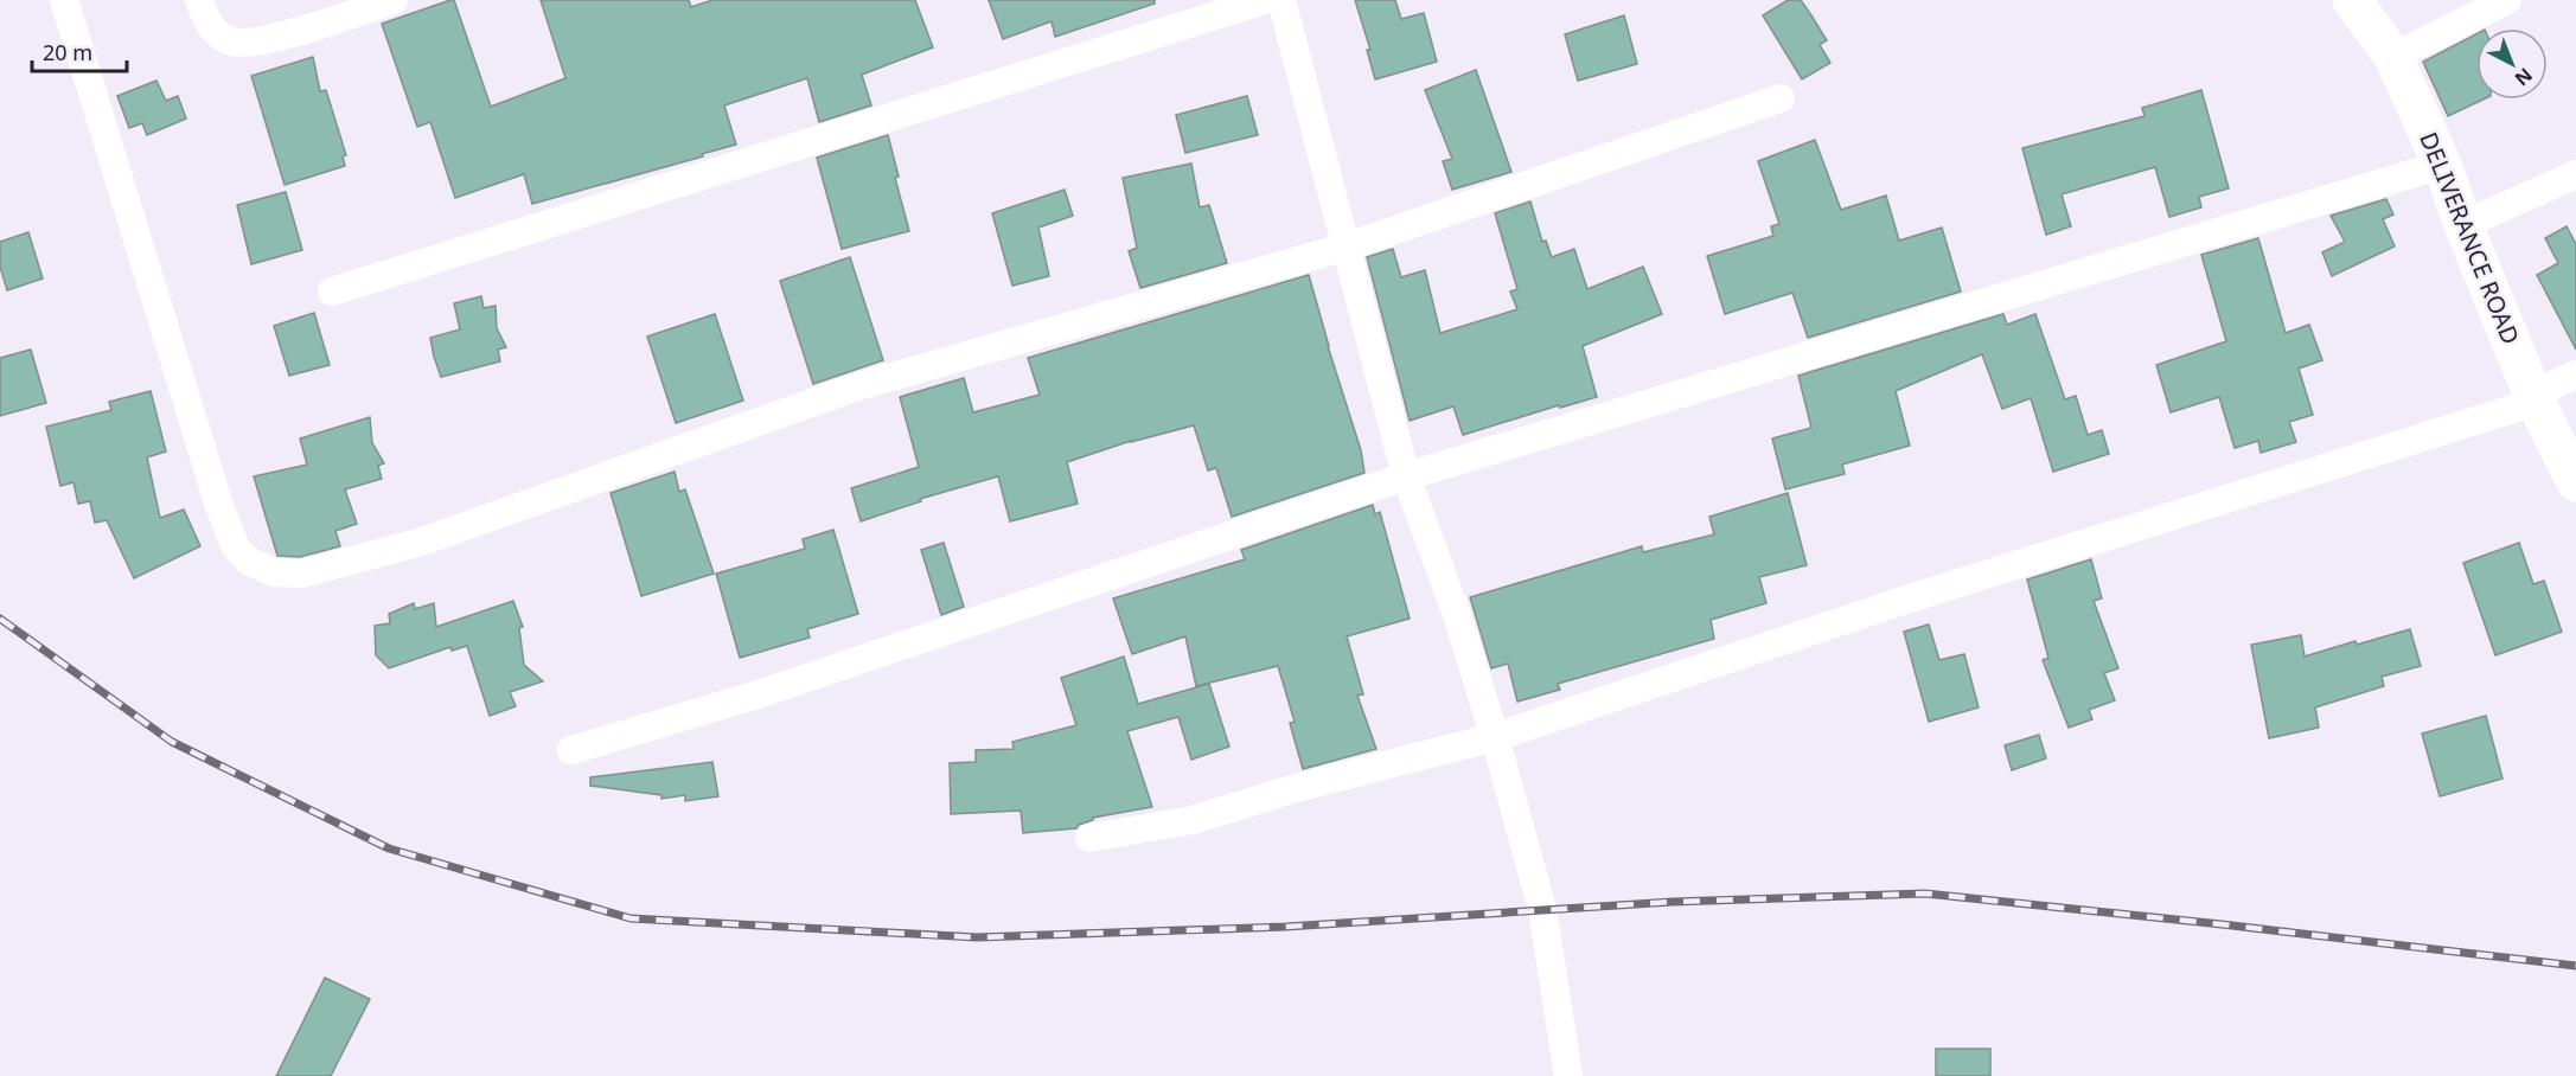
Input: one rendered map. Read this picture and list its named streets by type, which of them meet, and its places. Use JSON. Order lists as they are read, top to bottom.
{
  "streets": {
    "street": ["DELIVERANCE ROAD"]
  },
  "scale_bar": "20 m",
  "north": "bottom right"
}
